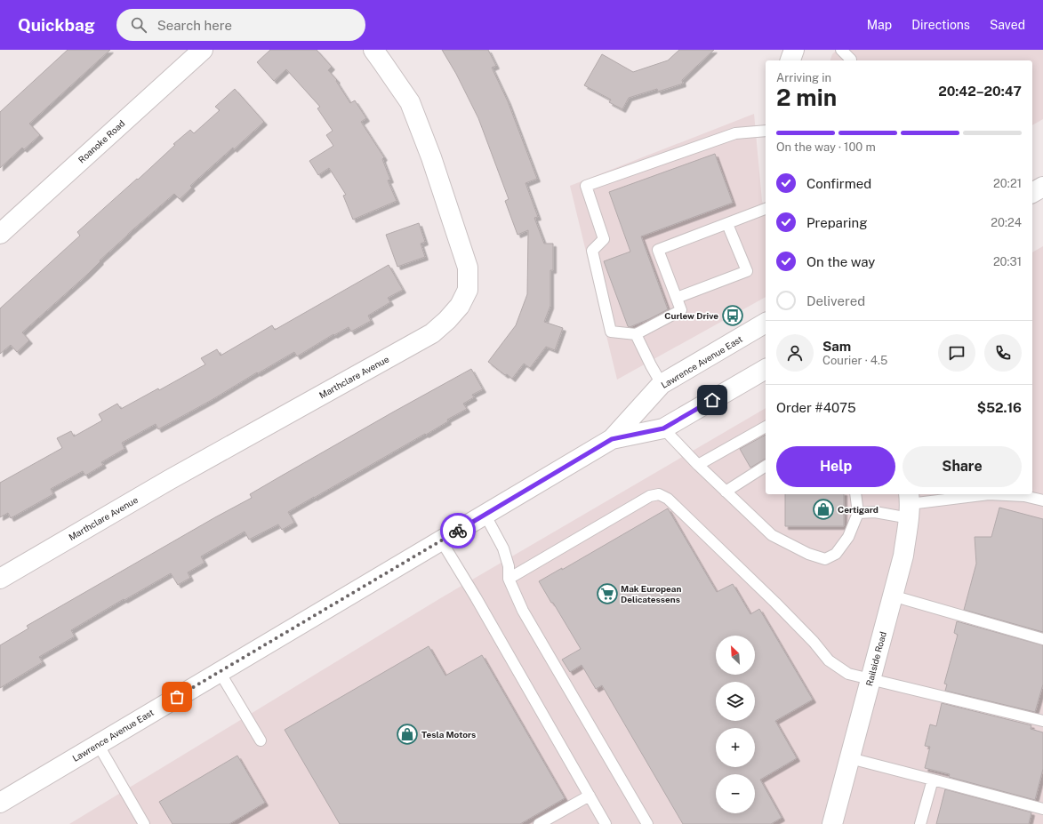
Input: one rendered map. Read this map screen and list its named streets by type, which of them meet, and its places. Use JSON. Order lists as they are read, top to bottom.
{
  "streets": {
    "street": [
      "Roanoke Road",
      "Lawrence Avenue East",
      "Marthclare Avenue",
      "Railside Road"
    ]
  },
  "places": {
    "bus stop": ["Curlew Drive"],
    "shop": ["Certigard", "Tesla Motors"],
    "supermarket": ["Mak European Delicatessens"]
  },
  "north": "top left",
  "page": {
    "header": "Quickbag",
    "search": "Search here",
    "nav": ["Map", "Directions", "Saved"],
    "heading": ["2 min", "Arriving in", "20:42–20:47"],
    "panel": [
      "Sam",
      "Courier · 4.5",
      "Order #4075",
      "$52.16"
    ],
    "bar": "On the way · 100 m",
    "list": [
      ["Confirmed", "20:21"],
      ["Preparing", "20:24"],
      ["On the way", "20:31"],
      "Delivered"
    ],
    "buttons": ["Help", "Share"],
    "map_buttons": ["+", "−"]
  }
}
